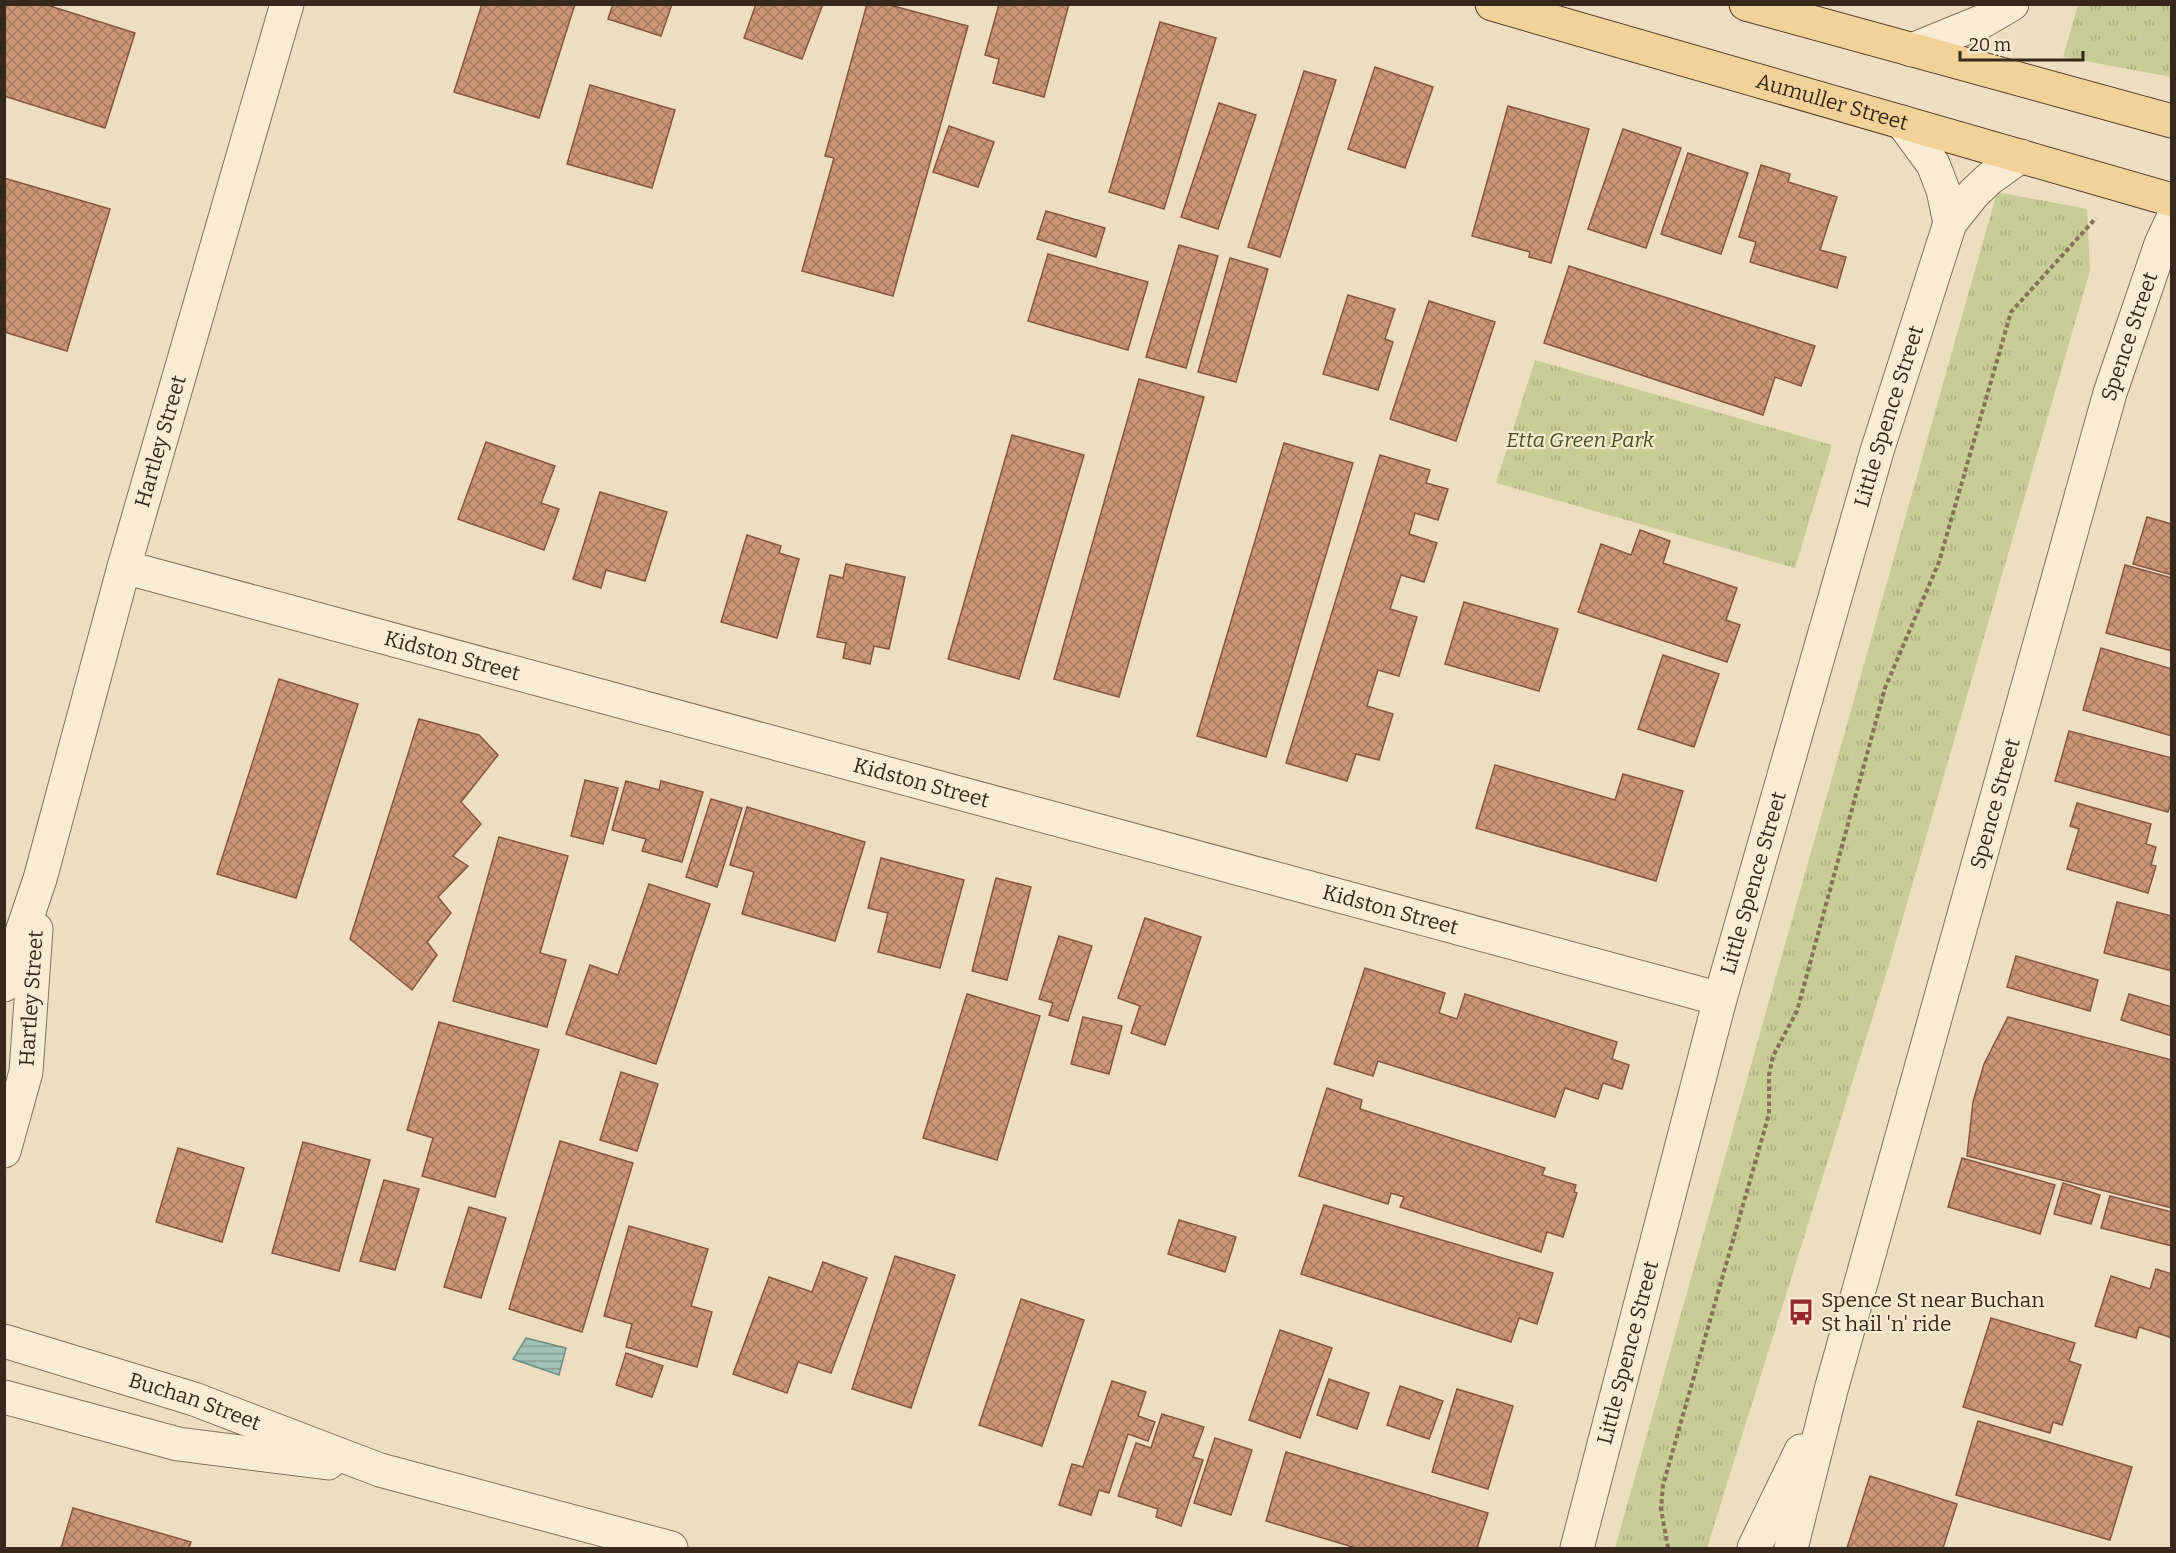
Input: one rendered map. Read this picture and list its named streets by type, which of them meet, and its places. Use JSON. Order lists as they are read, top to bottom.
{
  "streets": {
    "main road": ["Aumuller Street"],
    "street": [
      "Spence Street",
      "Little Spence Street",
      "Hartley Street",
      "Kidston Street",
      "Buchan Street"
    ]
  },
  "crossings": [
    ["Aumuller Street", "Little Spence Street"],
    ["Little Spence Street", "Kidston Street"],
    ["Hartley Street", "Kidston Street"]
  ],
  "parks": ["Etta Green Park"],
  "places": {
    "bus stop": ["Spence St near Buchan St hail 'n' ride"]
  },
  "scale_bar": "20 m"
}
